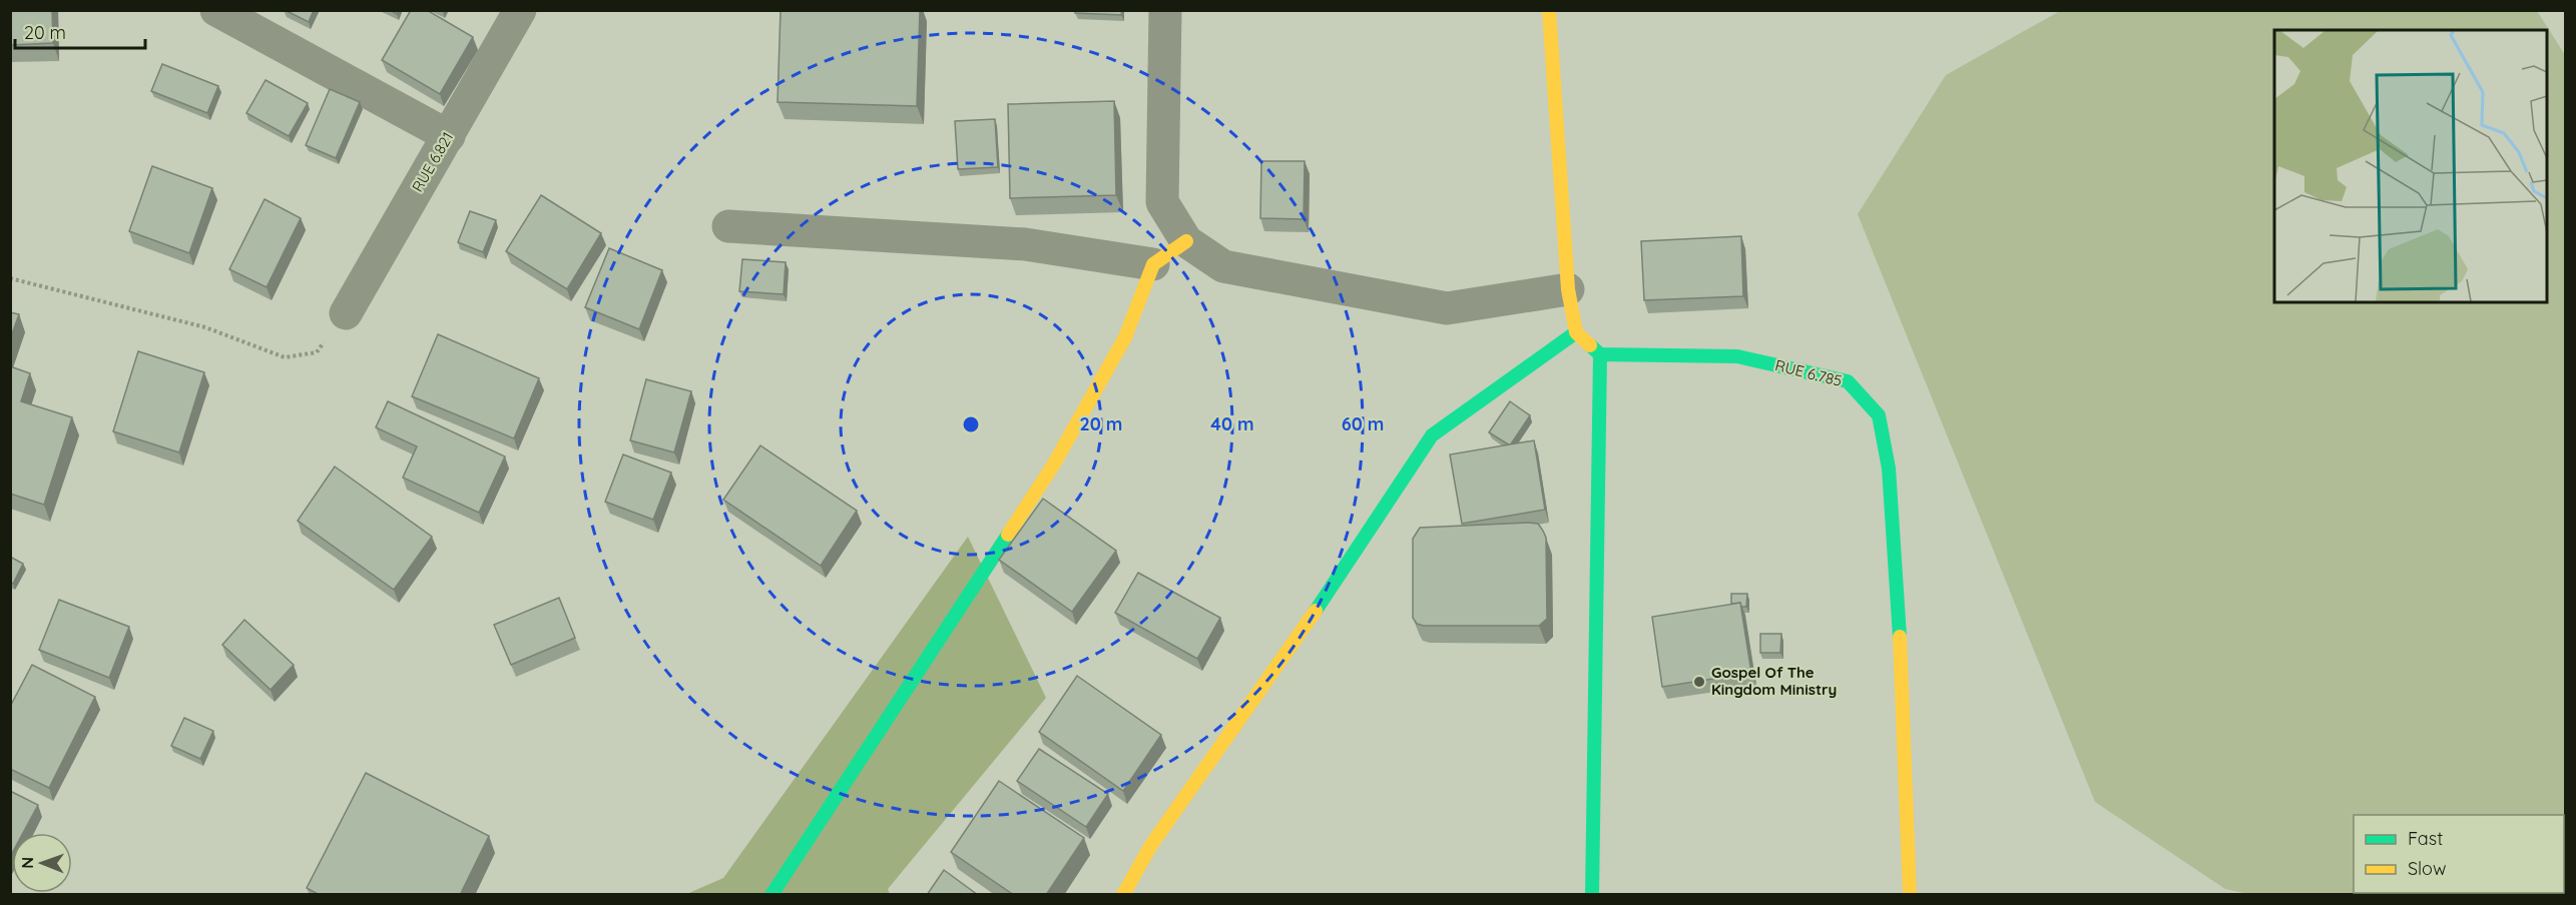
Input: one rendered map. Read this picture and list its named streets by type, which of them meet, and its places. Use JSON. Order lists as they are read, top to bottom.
{
  "streets": {
    "street": ["RUE 6.821", "RUE 6.785"]
  },
  "places": ["Gospel Of The Kingdom Ministry"],
  "legend": ["Fast", "Slow"],
  "scale_bar": "20 m",
  "north": "left",
  "rings": ["20 m", "40 m", "60 m"]
}
